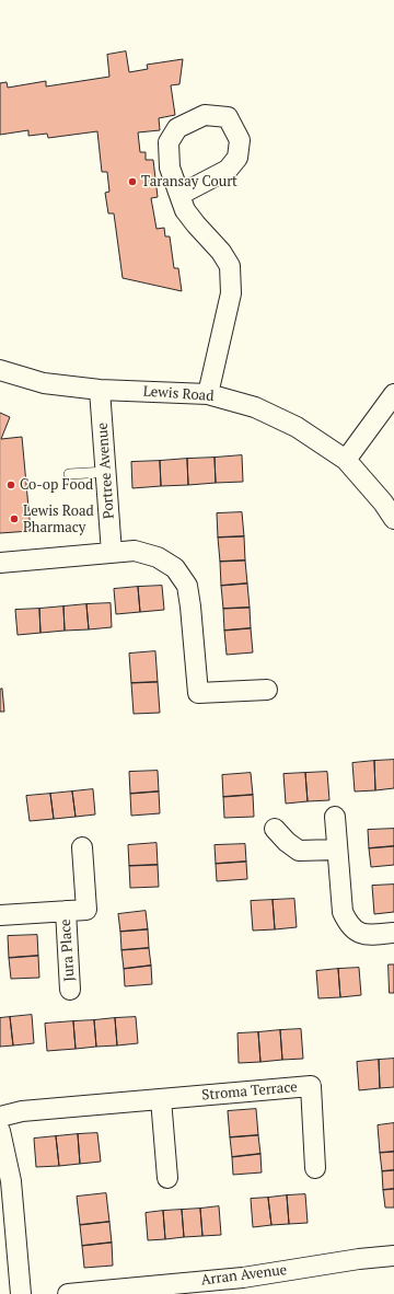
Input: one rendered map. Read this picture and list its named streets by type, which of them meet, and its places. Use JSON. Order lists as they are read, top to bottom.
{
  "streets": {
    "street": [
      "Lewis Road",
      "Portree Avenue",
      "Jura Place",
      "Stroma Terrace",
      "Arran Avenue"
    ]
  },
  "crossings": [
    ["Lewis Road", "Portree Avenue"]
  ],
  "places": ["Taransay Court", "Co-op Food", "Lewis Road Pharmacy"]
}
